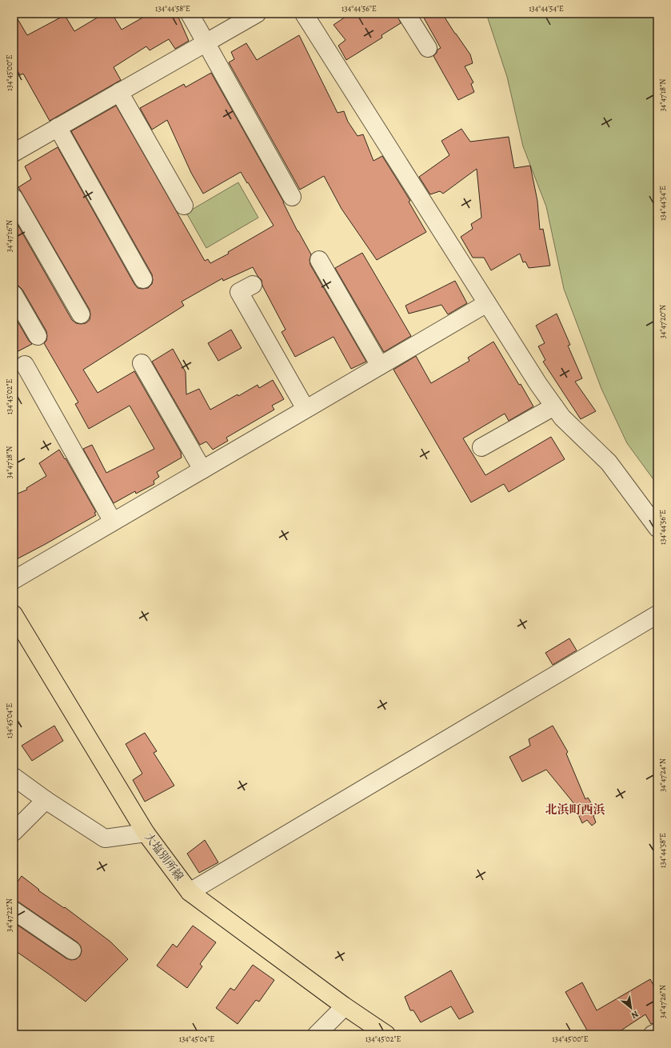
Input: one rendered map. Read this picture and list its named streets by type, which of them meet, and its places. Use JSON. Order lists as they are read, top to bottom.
{
  "streets": {
    "main road": ["大塩別所線"]
  },
  "districts": ["北浜町西浜"],
  "north": "bottom right",
  "coordinates": [
    "134°44'58\"E",
    "134°44'56\"E",
    "134°44'54\"E",
    "134°45'00\"E",
    "34°47'18\"N",
    "34°47'16\"N",
    "34°47'20\"N",
    "134°45'02\"E",
    "134°45'04\"E",
    "34°47'24\"N",
    "34°47'22\"N",
    "34°47'26\"N"
  ]
}
